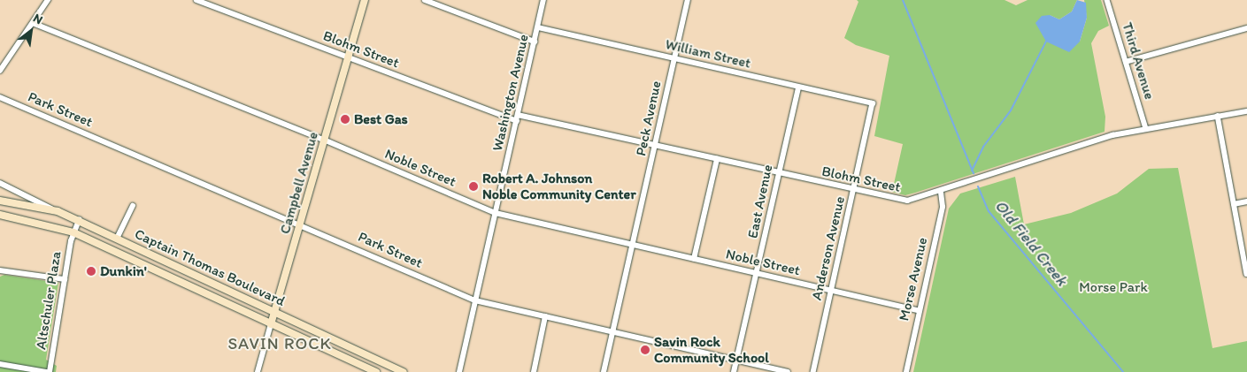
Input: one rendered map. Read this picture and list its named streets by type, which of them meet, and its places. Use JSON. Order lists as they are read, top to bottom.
{
  "streets": {
    "main road": ["Campbell Avenue", "Captain Thomas Boulevard"],
    "street": [
      "Blohm Street",
      "William Street",
      "Third Avenue",
      "Washington Avenue",
      "Park Street",
      "Peck Avenue",
      "Noble Street",
      "East Avenue",
      "Anderson Avenue",
      "Morse Avenue",
      "Altschuler Plaza"
    ]
  },
  "crossings": [
    ["Blohm Street", "Third Avenue"],
    ["Blohm Street", "Washington Avenue"],
    ["Blohm Street", "Peck Avenue"],
    ["Blohm Street", "Campbell Avenue"],
    ["Blohm Street", "East Avenue"],
    ["Blohm Street", "Anderson Avenue"],
    ["Blohm Street", "Morse Avenue"],
    ["William Street", "Washington Avenue"],
    ["William Street", "Peck Avenue"],
    ["William Street", "East Avenue"],
    ["William Street", "Anderson Avenue"],
    ["Washington Avenue", "Park Street"],
    ["Washington Avenue", "Noble Street"],
    ["Park Street", "Peck Avenue"],
    ["Park Street", "Campbell Avenue"],
    ["Park Street", "East Avenue"],
    ["Peck Avenue", "Noble Street"],
    ["Noble Street", "Campbell Avenue"],
    ["Noble Street", "East Avenue"],
    ["Noble Street", "Anderson Avenue"],
    ["Noble Street", "Morse Avenue"],
    ["Campbell Avenue", "Captain Thomas Boulevard"],
    ["Captain Thomas Boulevard", "Altschuler Plaza"]
  ],
  "districts": ["SAVIN ROCK"],
  "water": ["Old Field Creek"],
  "parks": ["Morse Park"],
  "places": [
    "Best Gas",
    "Robert A. Johnson Noble Community Center",
    "Dunkin'",
    "Savin Rock Community School"
  ],
  "north": "top right"
}
